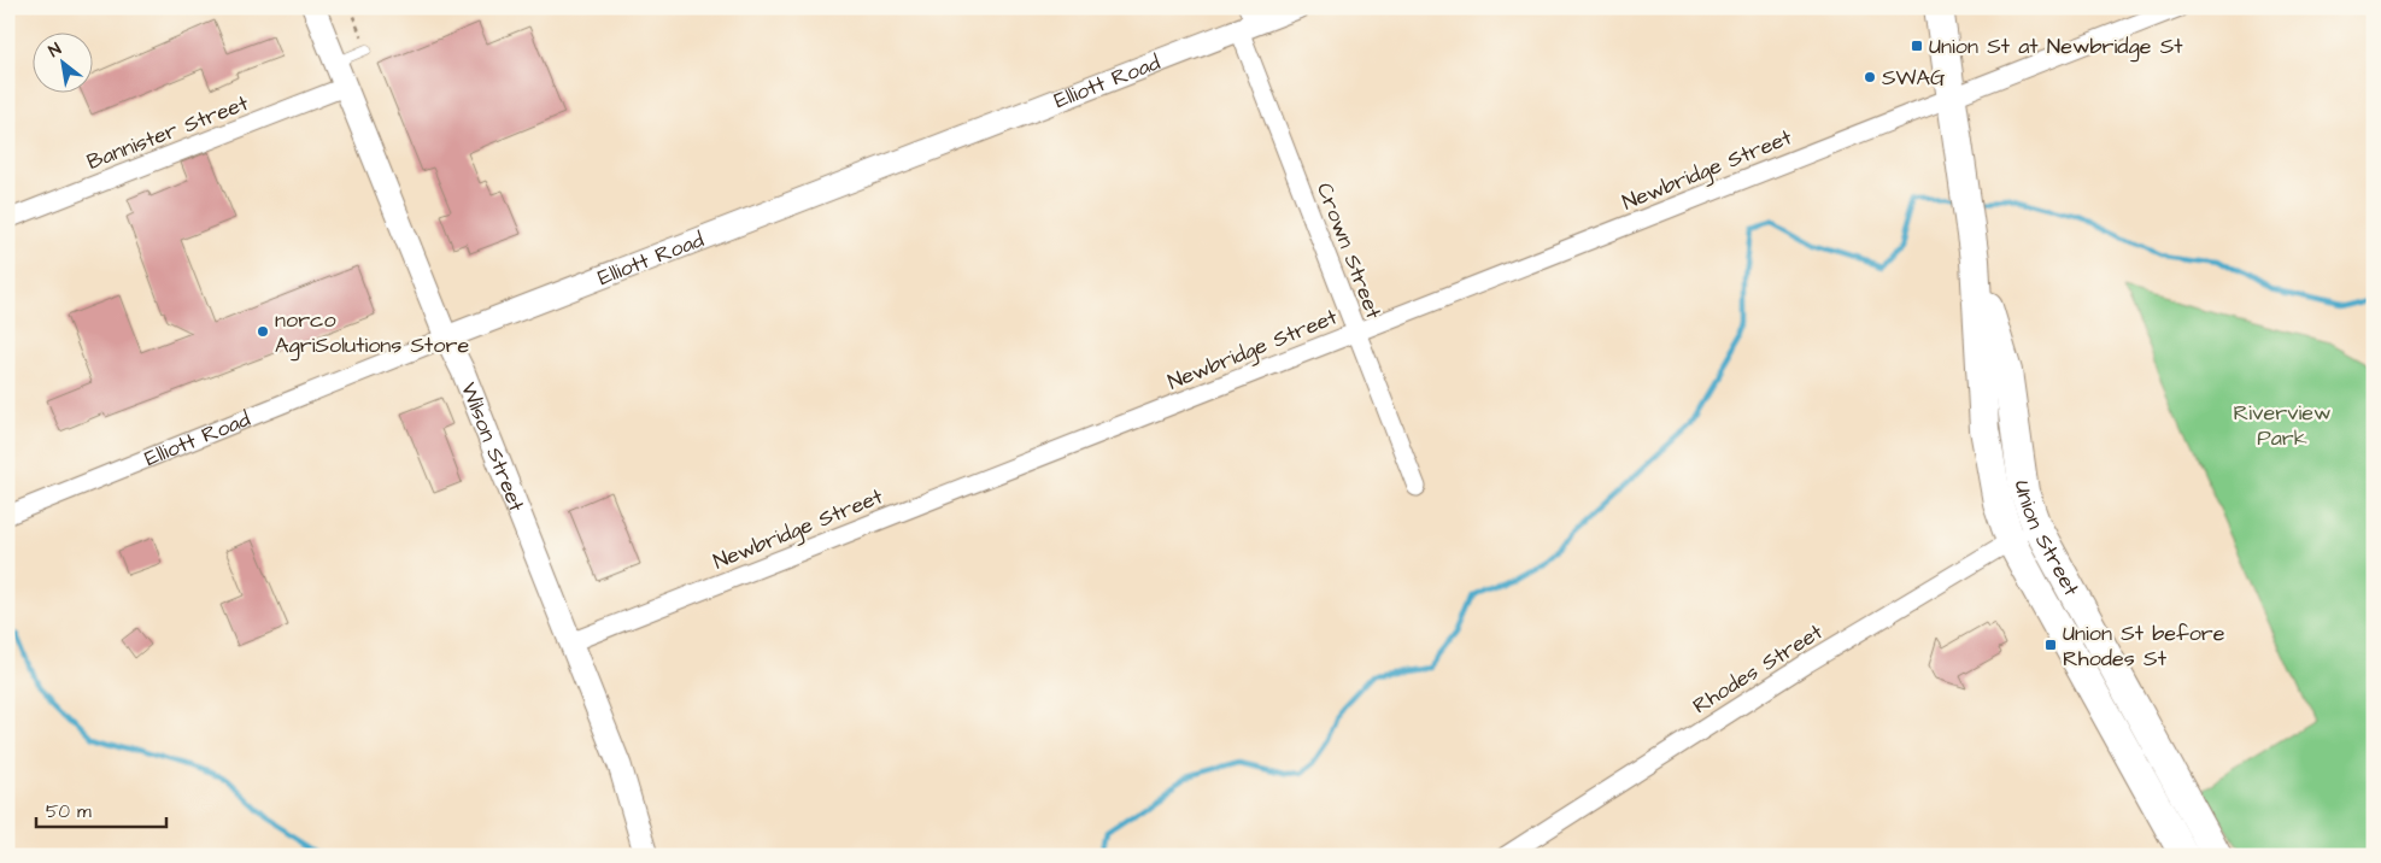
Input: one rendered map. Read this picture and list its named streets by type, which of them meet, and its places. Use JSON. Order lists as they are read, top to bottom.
{
  "streets": {
    "main road": ["Union Street"],
    "street": [
      "Elliott Road",
      "Bannister Street",
      "Newbridge Street",
      "Crown Street",
      "Wilson Street",
      "Rhodes Street"
    ]
  },
  "crossings": [
    ["Elliott Road", "Crown Street"],
    ["Elliott Road", "Wilson Street"],
    ["Bannister Street", "Wilson Street"],
    ["Newbridge Street", "Crown Street"],
    ["Newbridge Street", "Wilson Street"],
    ["Newbridge Street", "Union Street"],
    ["Union Street", "Rhodes Street"]
  ],
  "parks": ["Riverview Park"],
  "places": {
    "transit": ["Union St at Newbridge St", "Union St before Rhodes St"],
    "other": ["SWAG", "norco AgriSolutions Store"]
  },
  "scale_bar": "50 m",
  "north": "top left"
}
